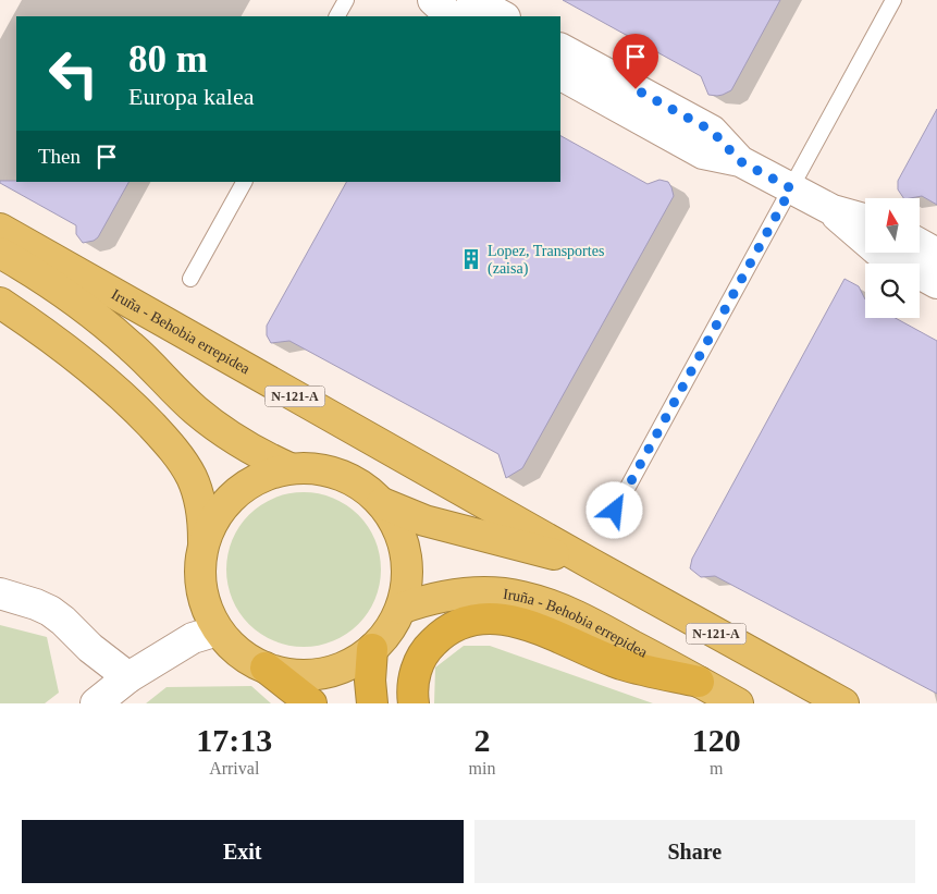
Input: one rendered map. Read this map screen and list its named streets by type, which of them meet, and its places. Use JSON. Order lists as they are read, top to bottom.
{
  "streets": {
    "highway": ["Iruña - Behobia errepidea", "N-121-A"]
  },
  "crossings": [
    ["Iruña - Behobia errepidea", "N-121-A"]
  ],
  "places": {
    "building": ["Lopez, Transportes (zaisa)"]
  },
  "north": "top",
  "page": {
    "turn": ["80 m", "Europa kalea"],
    "then": "Then",
    "eta": [
      "17:13",
      "Arrival",
      "2",
      "min",
      "120",
      "m"
    ],
    "buttons": ["Exit", "Share"]
  }
}
